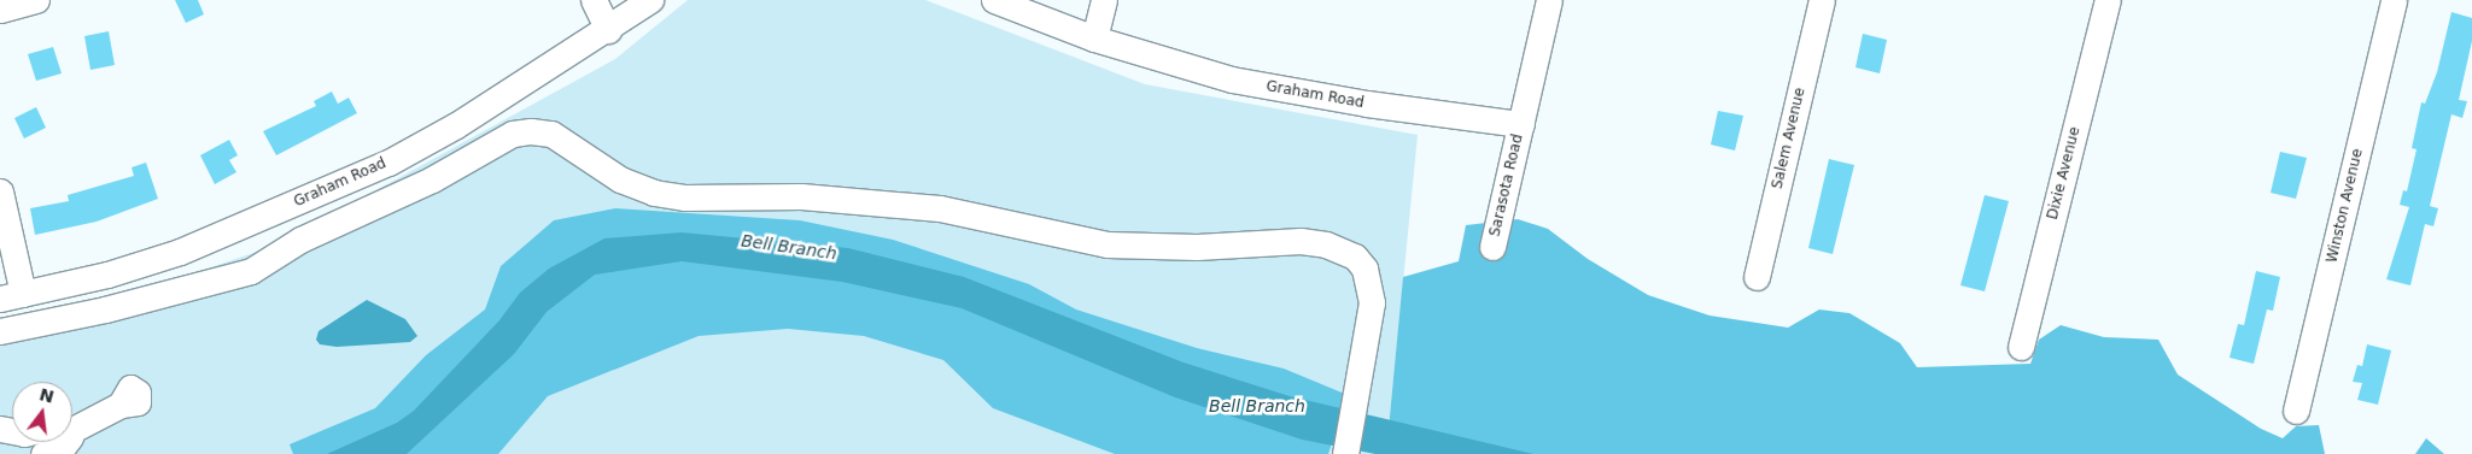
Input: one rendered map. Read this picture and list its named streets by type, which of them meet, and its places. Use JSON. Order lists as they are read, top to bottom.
{
  "streets": {
    "street": [
      "Graham Road",
      "Salem Avenue",
      "Dixie Avenue",
      "Sarasota Road",
      "Winston Avenue"
    ]
  },
  "crossings": [
    ["Graham Road", "Sarasota Road"]
  ],
  "water": ["Bell Branch"],
  "north": "top"
}
